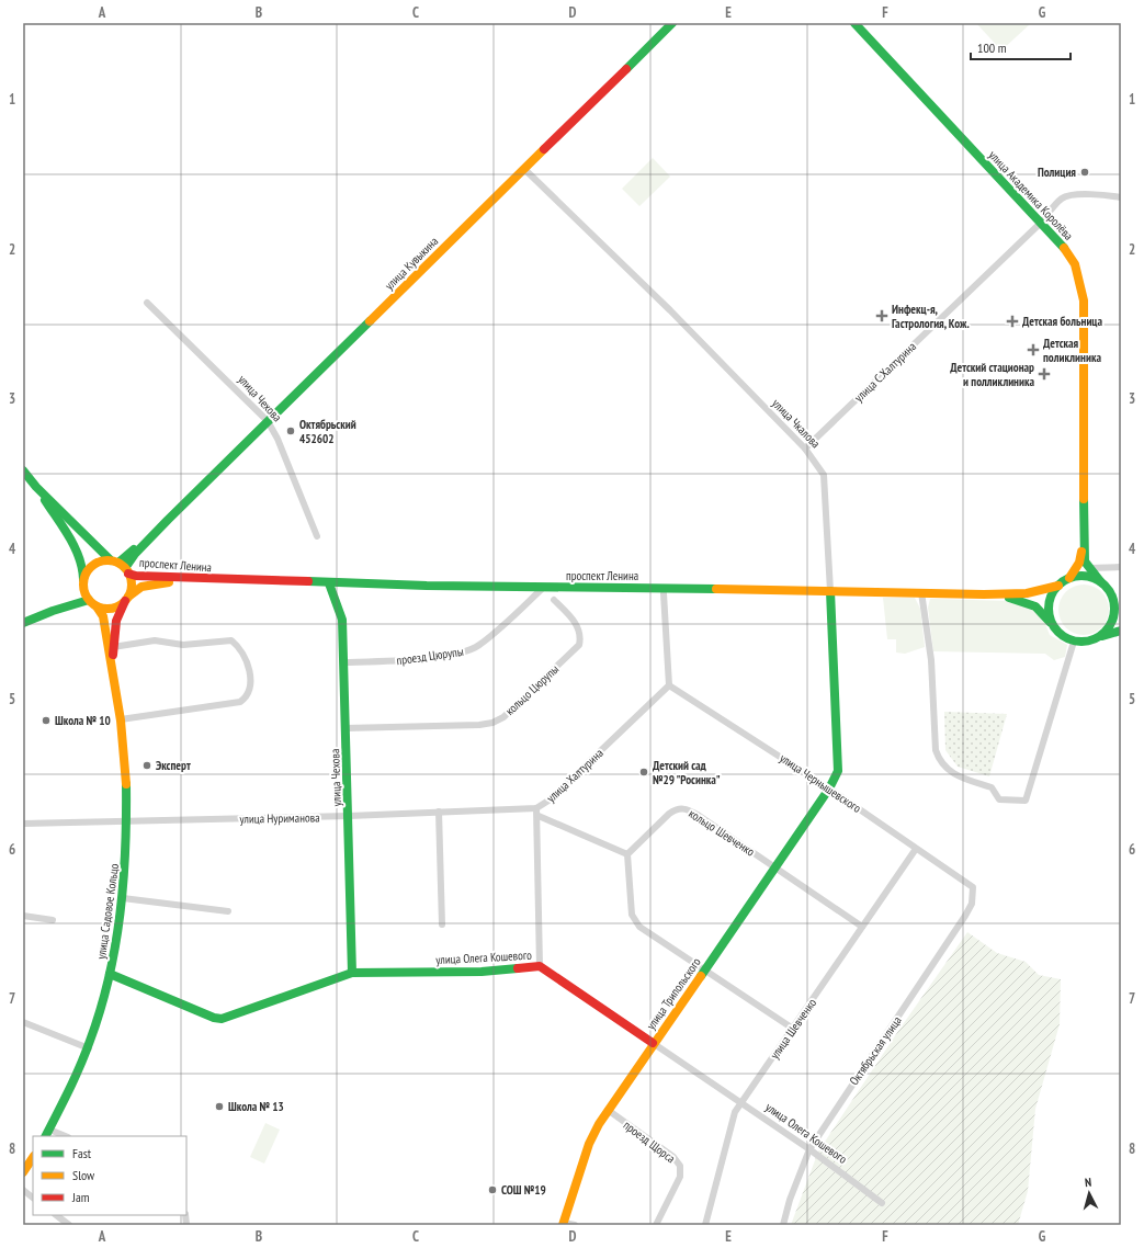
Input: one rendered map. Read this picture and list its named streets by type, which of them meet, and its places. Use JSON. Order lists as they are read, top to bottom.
{
  "streets": {
    "street": [
      "улица Академика Королёва",
      "улица Кувыкина",
      "улица С.Халтурина",
      "улица Чехова",
      "улица Чкалова",
      "проспект Ленина",
      "проезд Цюрупы",
      "кольцо Цюрупы",
      "улица Халтурина",
      "улица Чернышевского",
      "улица Нуриманова",
      "кольцо Шевченко",
      "улица Садовое Кольцо",
      "улица Олега Кошевого",
      "улица Трипольского",
      "улица Шевченко",
      "Октябрьская улица",
      "проезд Щорса"
    ]
  },
  "crossings": [
    ["улица Академика Королёва", "улица С.Халтурина"],
    ["улица Академика Королёва", "проспект Ленина"],
    ["улица Кувыкина", "улица Чехова"],
    ["улица Кувыкина", "улица Чкалова"],
    ["улица Кувыкина", "проспект Ленина"],
    ["улица Кувыкина", "улица Садовое Кольцо"],
    ["улица С.Халтурина", "улица Чкалова"],
    ["улица Чехова", "проспект Ленина"],
    ["улица Чехова", "проезд Цюрупы"],
    ["улица Чехова", "кольцо Цюрупы"],
    ["улица Чехова", "улица Нуриманова"],
    ["улица Чехова", "улица Олега Кошевого"],
    ["улица Чкалова", "проспект Ленина"],
    ["улица Чкалова", "улица Чернышевского"],
    ["улица Чкалова", "улица Трипольского"],
    ["проспект Ленина", "проезд Цюрупы"],
    ["проспект Ленина", "улица Садовое Кольцо"],
    ["улица Халтурина", "улица Чернышевского"],
    ["улица Халтурина", "улица Нуриманова"],
    ["улица Чернышевского", "улица Трипольского"],
    ["улица Чернышевского", "улица Шевченко"],
    ["улица Чернышевского", "Октябрьская улица"],
    ["улица Нуриманова", "улица Садовое Кольцо"],
    ["кольцо Шевченко", "улица Трипольского"],
    ["кольцо Шевченко", "улица Шевченко"],
    ["улица Садовое Кольцо", "улица Олега Кошевого"],
    ["улица Олега Кошевого", "улица Трипольского"],
    ["улица Олега Кошевого", "улица Шевченко"],
    ["улица Олега Кошевого", "Октябрьская улица"],
    ["улица Трипольского", "проезд Щорса"]
  ],
  "places": {
    "other": [
      "Полиция",
      "Октябрьский 452602",
      "Школа № 10",
      "Эксперт",
      "Детский сад №29 \"Росинка\"",
      "Школа № 13",
      "СОШ №19"
    ],
    "health": [
      "Инфекц-я, Гастрология, Кож.",
      "Детская больница",
      "Детская поликлиника",
      "Детский стационар и полликлиника"
    ]
  },
  "legend": ["Fast", "Slow", "Jam"],
  "scale_bar": "100 m",
  "north": "top",
  "grid": {
    "columns": [
      "A",
      "B",
      "C",
      "D",
      "E",
      "F",
      "G"
    ],
    "rows": [
      "1",
      "2",
      "3",
      "4",
      "5",
      "6",
      "7",
      "8"
    ]
  }
}
